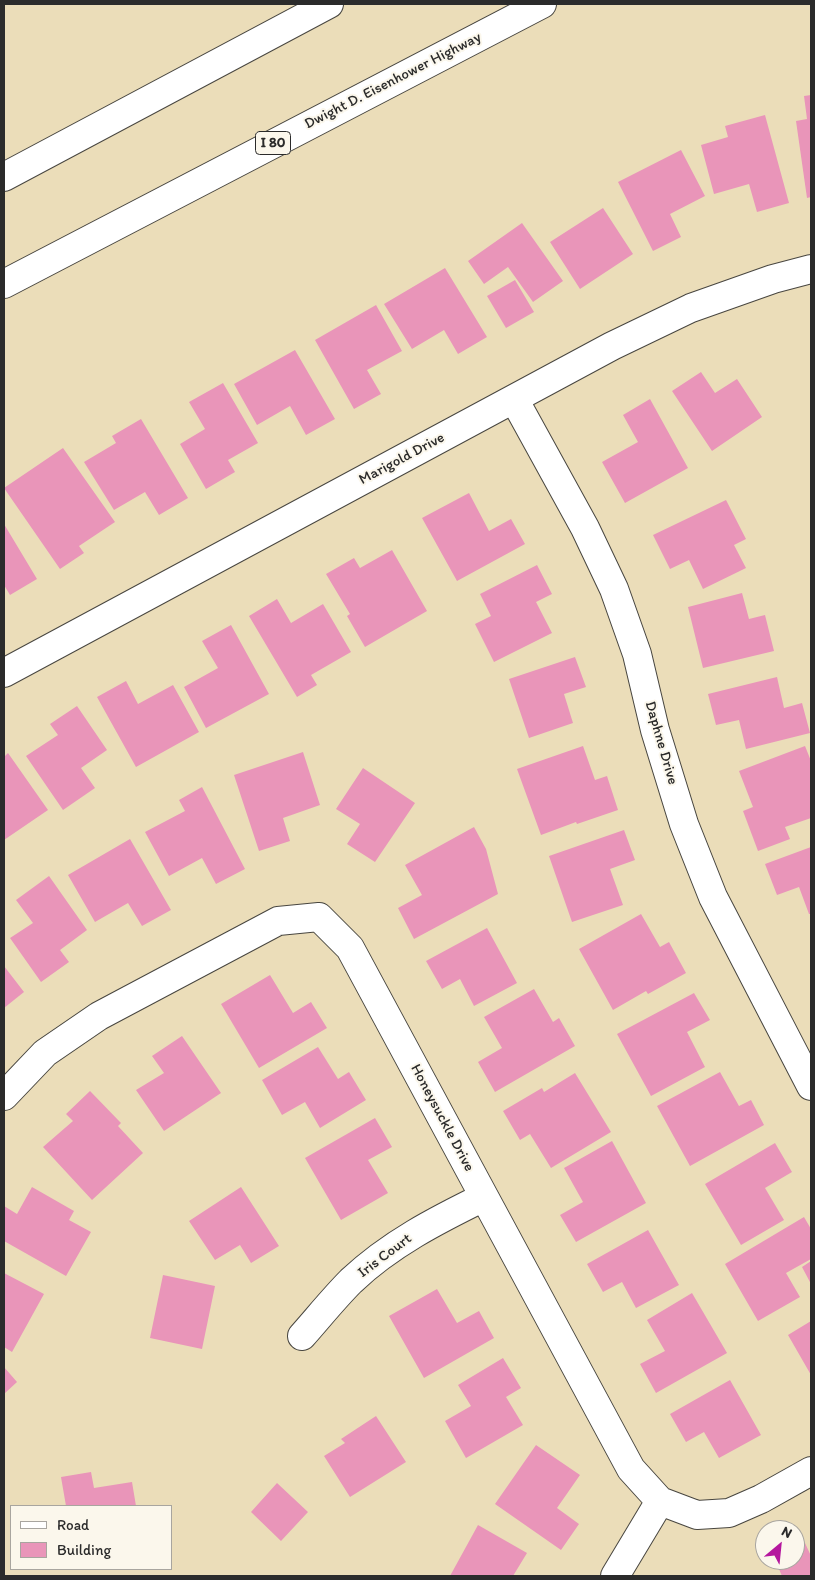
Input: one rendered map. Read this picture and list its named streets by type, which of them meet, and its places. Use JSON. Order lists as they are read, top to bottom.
{
  "streets": {
    "main road": [
      "Dwight D. Eisenhower Highway",
      "I 80",
      "Marigold Drive",
      "Daphne Drive",
      "Honeysuckle Drive",
      "Iris Court"
    ]
  },
  "crossings": [
    ["Marigold Drive", "Daphne Drive"],
    ["Honeysuckle Drive", "Iris Court"]
  ],
  "legend": ["Road", "Building"],
  "north": "top right"
}
